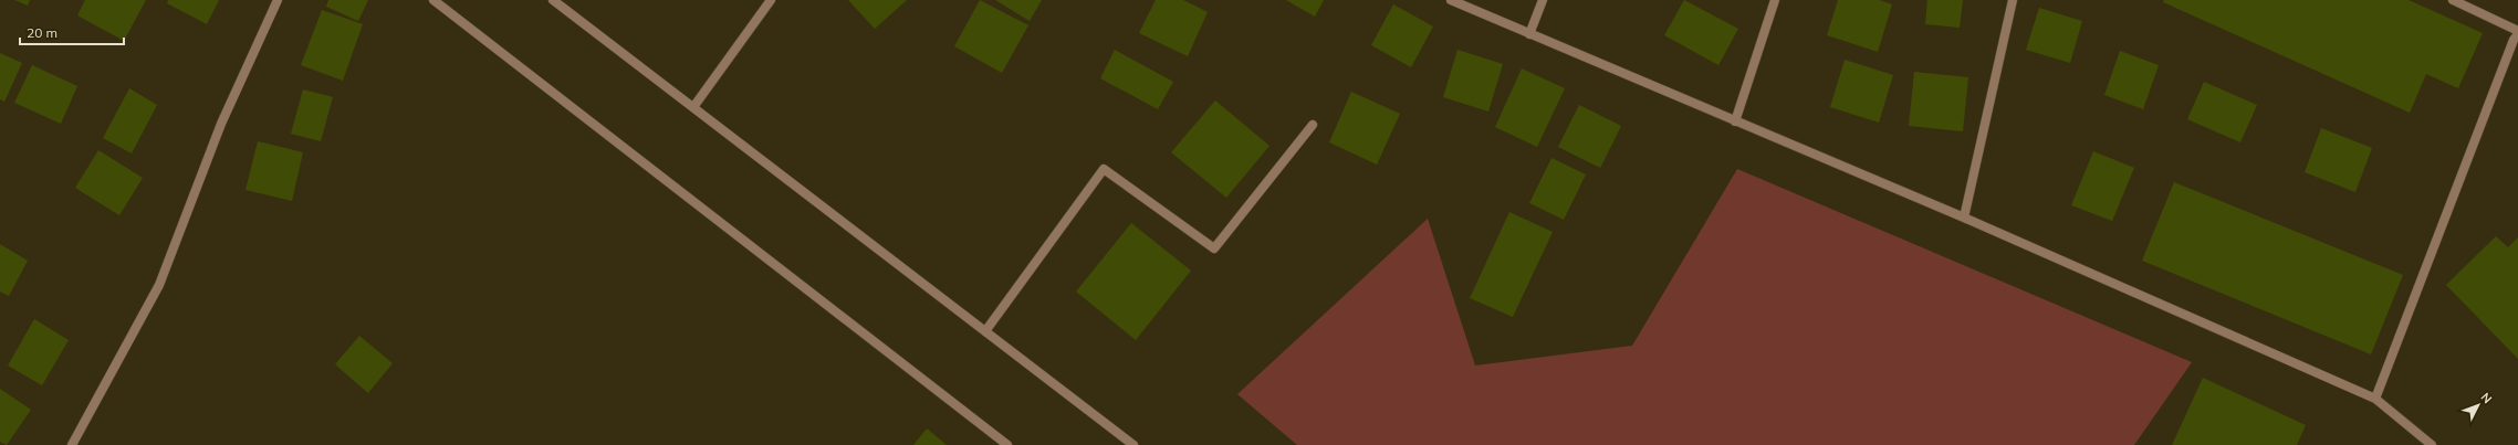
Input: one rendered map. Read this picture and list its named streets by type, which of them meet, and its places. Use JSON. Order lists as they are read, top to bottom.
{
  "scale_bar": "20 m",
  "north": "top right"
}
